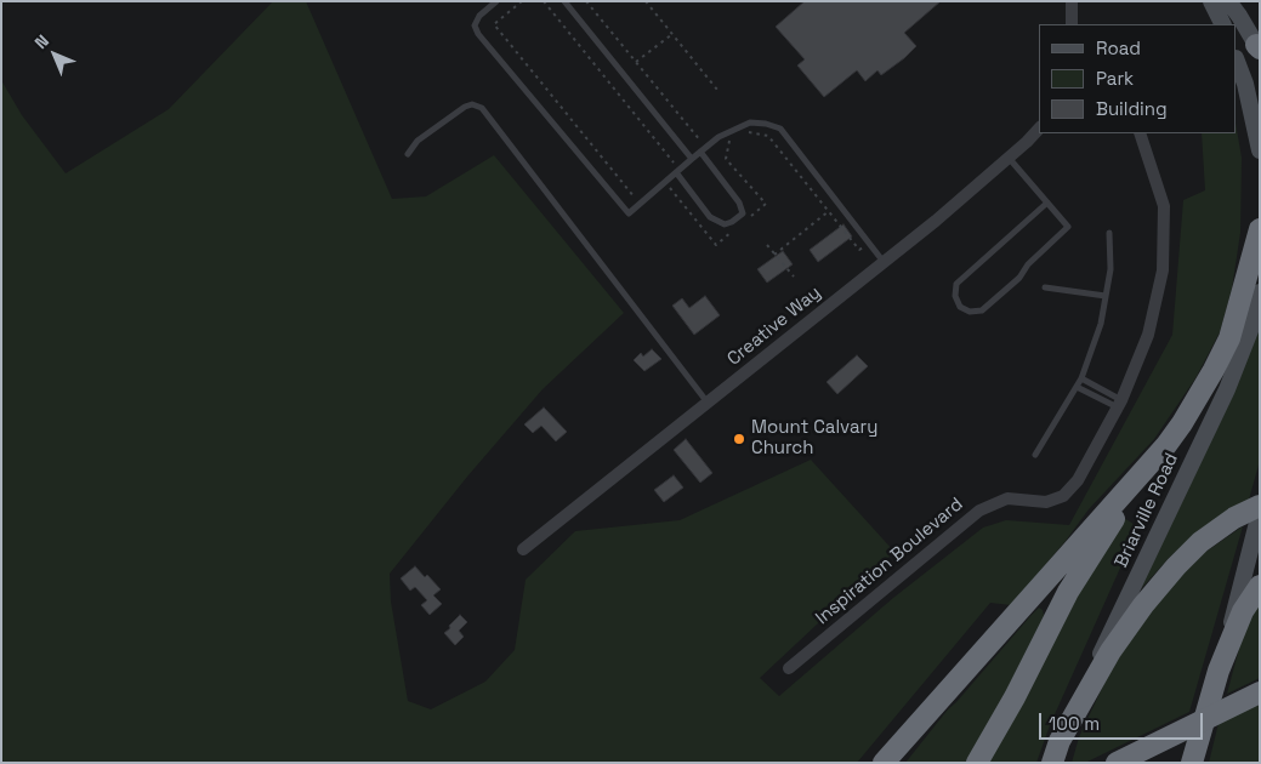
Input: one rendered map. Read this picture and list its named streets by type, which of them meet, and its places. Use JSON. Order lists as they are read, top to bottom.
{
  "streets": {
    "main road": ["Briarville Road"],
    "street": ["Creative Way", "Inspiration Boulevard"]
  },
  "places": ["Mount Calvary Church"],
  "legend": ["Road", "Park", "Building"],
  "scale_bar": "100 m",
  "north": "top left"
}
